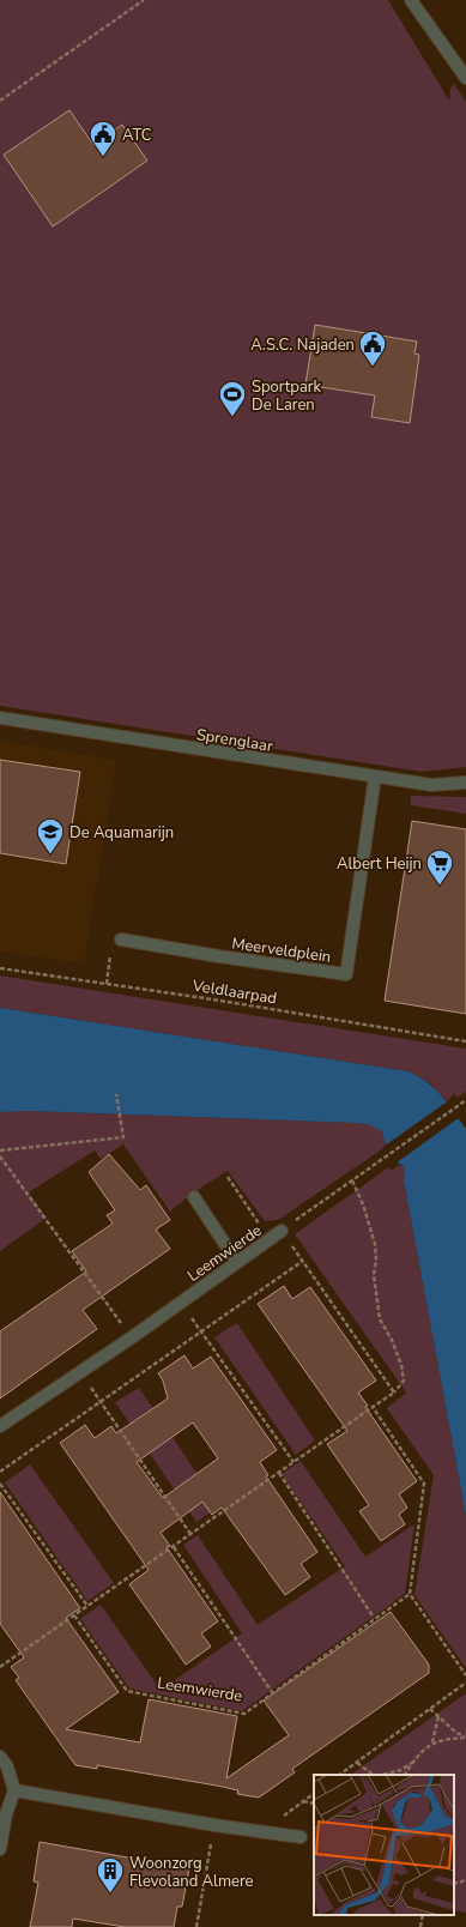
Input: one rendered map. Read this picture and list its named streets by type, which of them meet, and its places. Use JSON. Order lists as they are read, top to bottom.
{
  "streets": {
    "street": ["Sprenglaar", "Meerveldplein", "Leemwierde"],
    "path": ["Veldlaarpad"]
  },
  "crossings": [
    ["Sprenglaar", "Meerveldplein"]
  ],
  "places": {
    "public building": ["ATC", "A.S.C. Najaden"],
    "sports": ["Sportpark De Laren"],
    "school or university": ["De Aquamarijn"],
    "supermarket": ["Albert Heijn"],
    "building": ["Woonzorg Flevoland Almere"]
  }
}
